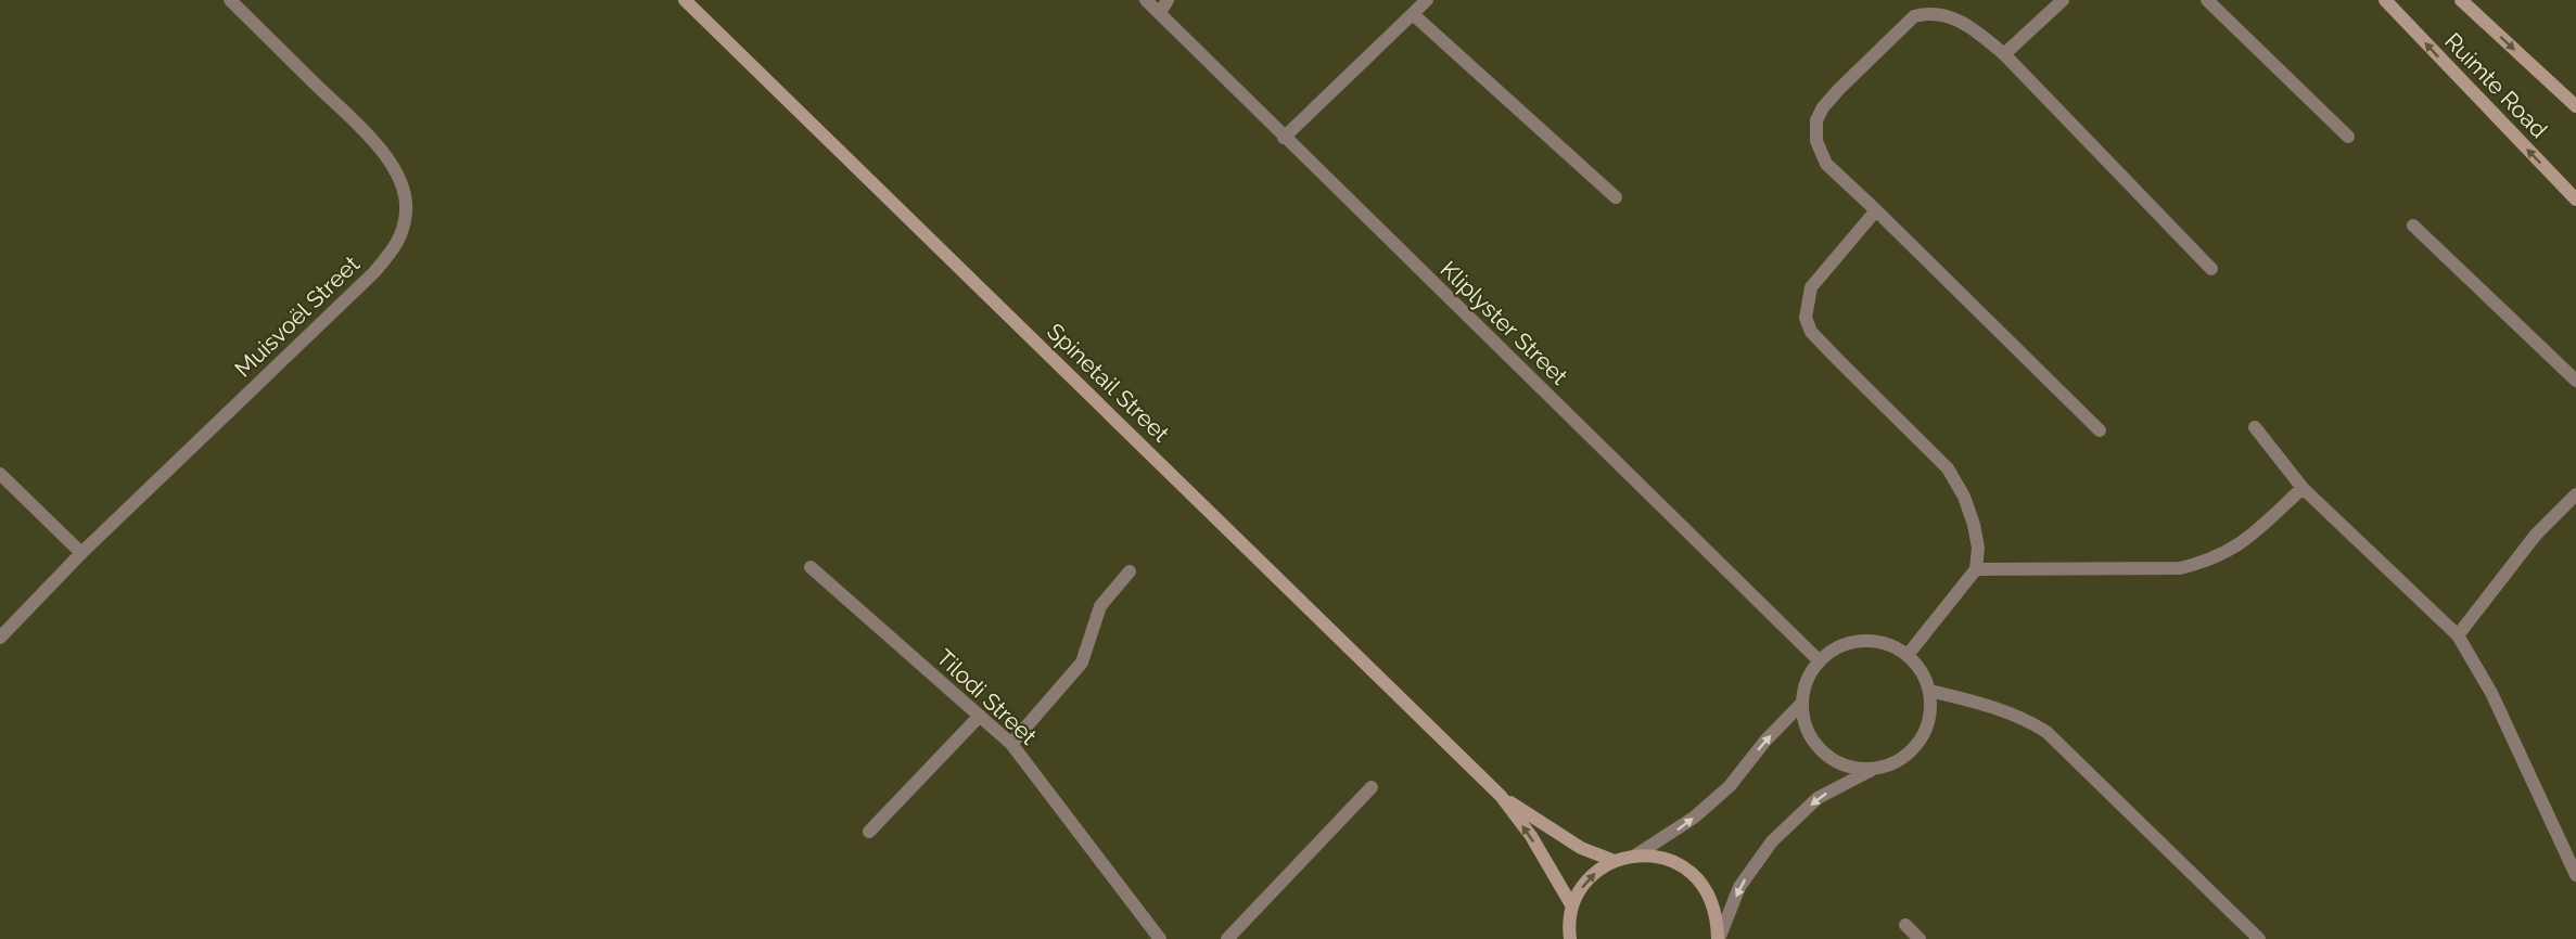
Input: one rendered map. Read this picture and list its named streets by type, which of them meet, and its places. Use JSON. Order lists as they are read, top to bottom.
{
  "streets": {
    "street": [
      "Ruimte Road",
      "Muisvoël Street",
      "Kliplyster Street",
      "Spinetail Street",
      "Tilodi Street"
    ]
  }
}
